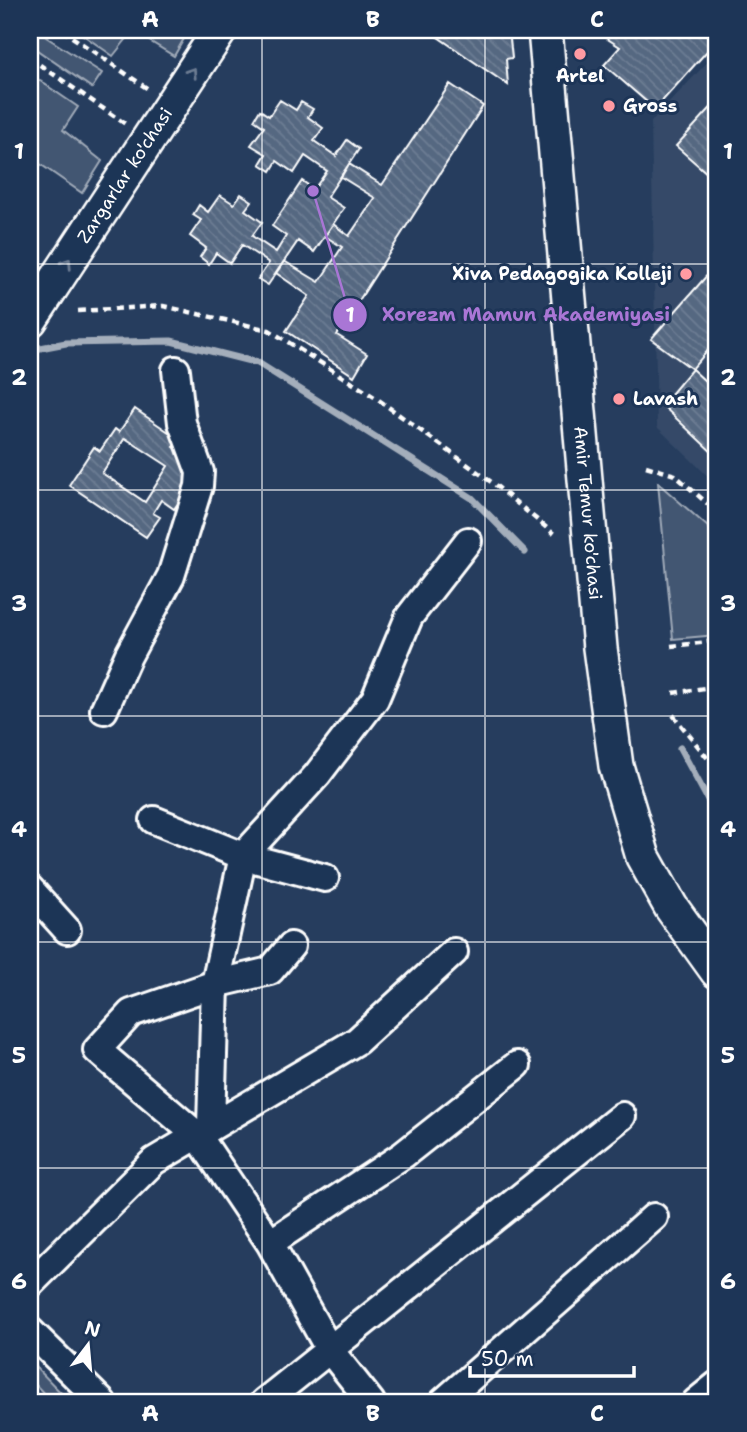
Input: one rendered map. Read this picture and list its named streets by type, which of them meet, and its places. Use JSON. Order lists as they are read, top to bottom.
{
  "streets": {
    "main road": ["Zargarlar ko'chasi", "Amir Temur ko'chasi"]
  },
  "one_way": ["Zargarlar ko'chasi"],
  "places": [
    "Artel",
    "Gross",
    "Xorezm Mamun Akademiyasi",
    "Xiva Pedagogika Kolleji",
    "Lavash"
  ],
  "scale_bar": "50 m",
  "north": "top",
  "grid": {
    "columns": ["A", "B", "C"],
    "rows": [
      "1",
      "2",
      "3",
      "4",
      "5",
      "6"
    ]
  }
}
